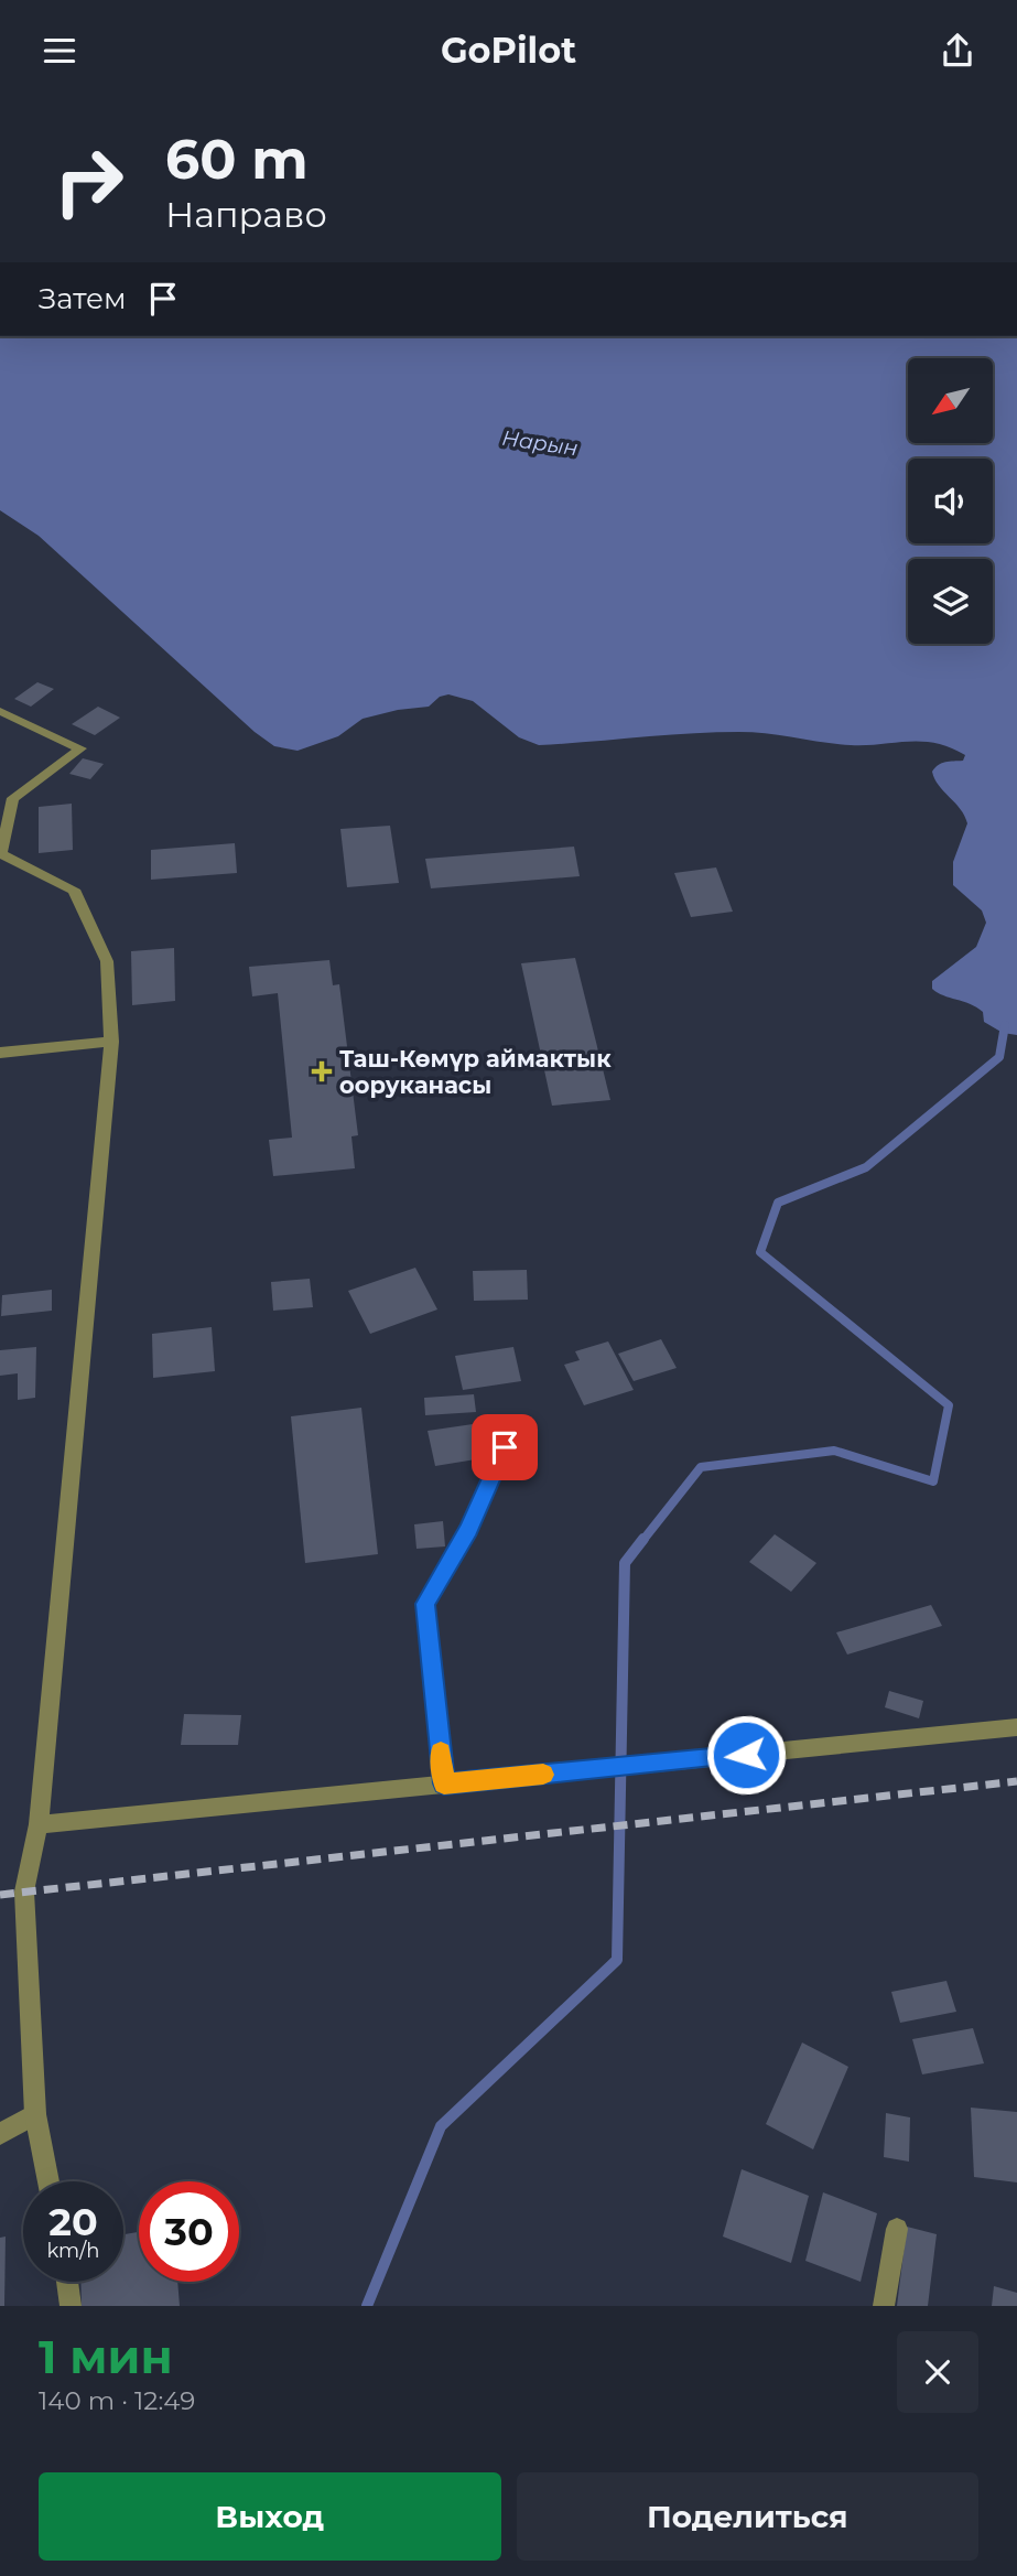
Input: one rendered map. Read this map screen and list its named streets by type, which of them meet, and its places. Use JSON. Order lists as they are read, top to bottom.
{
  "water": ["Нарын"],
  "places": {
    "health": ["Таш-Көмүр аймактык ооруканасы"]
  },
  "north": "bottom left",
  "page": {
    "header": "GoPilot",
    "turn": ["60 m", "Направо"],
    "then": "Затем",
    "speed": "20 km/h",
    "limit": "30",
    "heading": ["1 мин", "140 m · 12:49"],
    "buttons": ["Выход", "Поделиться"]
  }
}
